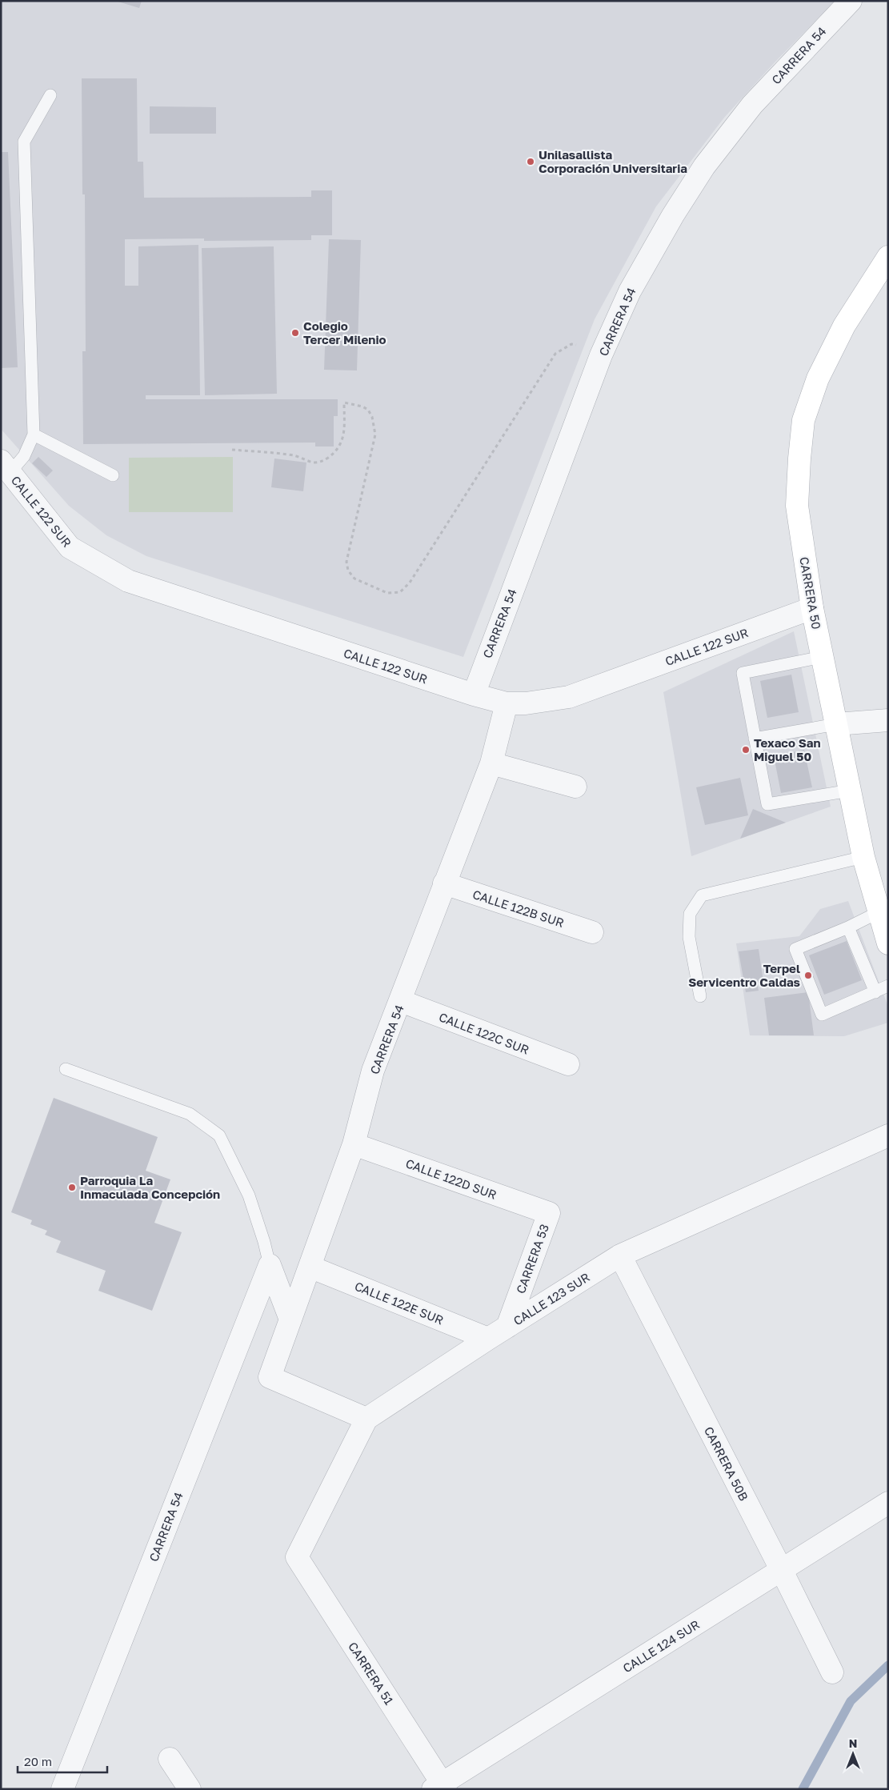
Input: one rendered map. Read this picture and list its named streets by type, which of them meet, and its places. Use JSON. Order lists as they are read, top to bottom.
{
  "streets": {
    "main road": ["CARRERA 50"],
    "street": [
      "CARRERA 54",
      "CALLE 122 SUR",
      "CALLE 122B SUR",
      "CALLE 122C SUR",
      "CALLE 122D SUR",
      "CARRERA 53",
      "CALLE 123 SUR",
      "CALLE 122E SUR",
      "CARRERA 50B",
      "CALLE 124 SUR",
      "CARRERA 51"
    ]
  },
  "crossings": [
    ["CARRERA 54", "CALLE 122 SUR"],
    ["CARRERA 54", "CALLE 122B SUR"],
    ["CARRERA 54", "CALLE 122C SUR"],
    ["CARRERA 54", "CALLE 122D SUR"],
    ["CARRERA 54", "CALLE 123 SUR"],
    ["CARRERA 54", "CALLE 122E SUR"],
    ["CALLE 122 SUR", "CARRERA 50"],
    ["CALLE 122D SUR", "CARRERA 53"],
    ["CARRERA 53", "CALLE 123 SUR"],
    ["CALLE 123 SUR", "CALLE 122E SUR"],
    ["CALLE 123 SUR", "CARRERA 50B"],
    ["CALLE 123 SUR", "CARRERA 51"],
    ["CARRERA 50B", "CALLE 124 SUR"],
    ["CALLE 124 SUR", "CARRERA 51"]
  ],
  "places": [
    "Unilasallista Corporación Universitaria",
    "Colegio Tercer Milenio",
    "Texaco San Miguel 50",
    "Terpel Servicentro Caldas",
    "Parroquia La Inmaculada Concepción"
  ],
  "scale_bar": "20 m",
  "north": "top"
}
